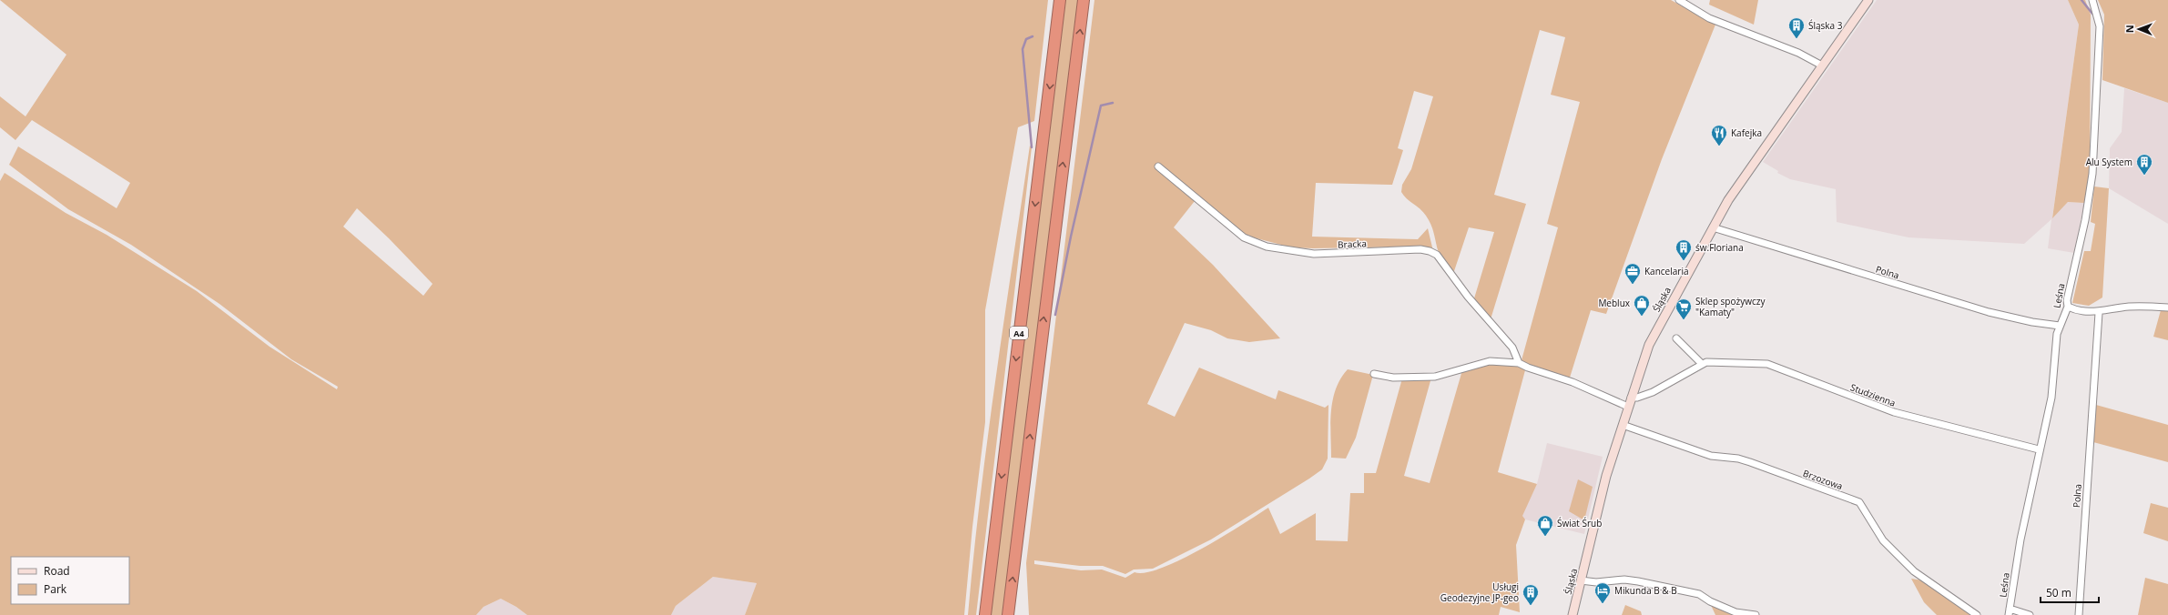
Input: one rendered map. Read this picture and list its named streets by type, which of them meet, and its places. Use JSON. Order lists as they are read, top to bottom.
{
  "streets": {
    "highway": ["A4"],
    "main road": ["Śląska"],
    "street": [
      "Bracka",
      "Polna",
      "Leśna",
      "Studzienna",
      "Brzozowa"
    ]
  },
  "crossings": [
    ["Polna", "Leśna"],
    ["Polna", "Śląska"],
    ["Leśna", "Studzienna"],
    ["Śląska", "Studzienna"],
    ["Śląska", "Brzozowa"]
  ],
  "places": {
    "building": [
      "Śląska 3",
      "Alu System",
      "św.Floriana",
      "Usługi Geodezyjne JP-geo"
    ],
    "restaurant": ["Kafejka"],
    "office": ["Kancelaria"],
    "shop": ["Meblux", "Świat Śrub"],
    "supermarket": ["Sklep spożywczy \"Kamaty\""],
    "hotel": ["Mikunda B & B"]
  },
  "legend": ["Road", "Park"],
  "scale_bar": "50 m",
  "north": "left"
}
